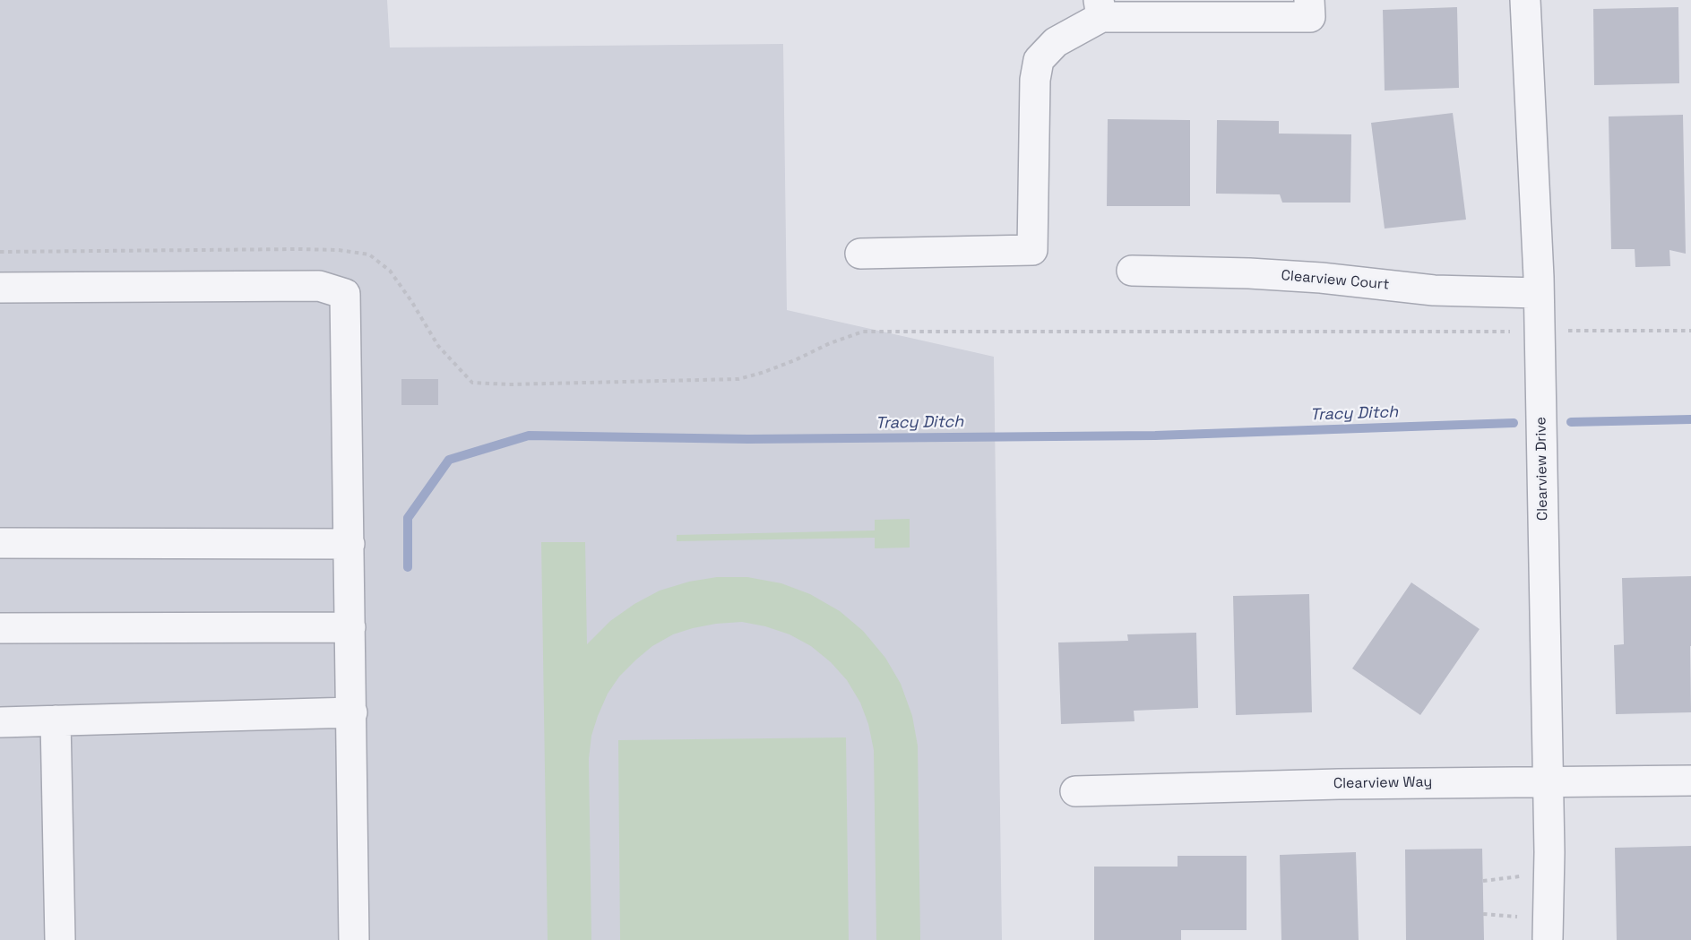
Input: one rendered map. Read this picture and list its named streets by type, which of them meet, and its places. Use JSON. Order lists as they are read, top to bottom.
{
  "streets": {
    "street": ["Clearview Court", "Clearview Drive", "Clearview Way"]
  },
  "crossings": [
    ["Clearview Court", "Clearview Drive"],
    ["Clearview Drive", "Clearview Way"]
  ],
  "water": ["Tracy Ditch"]
}
